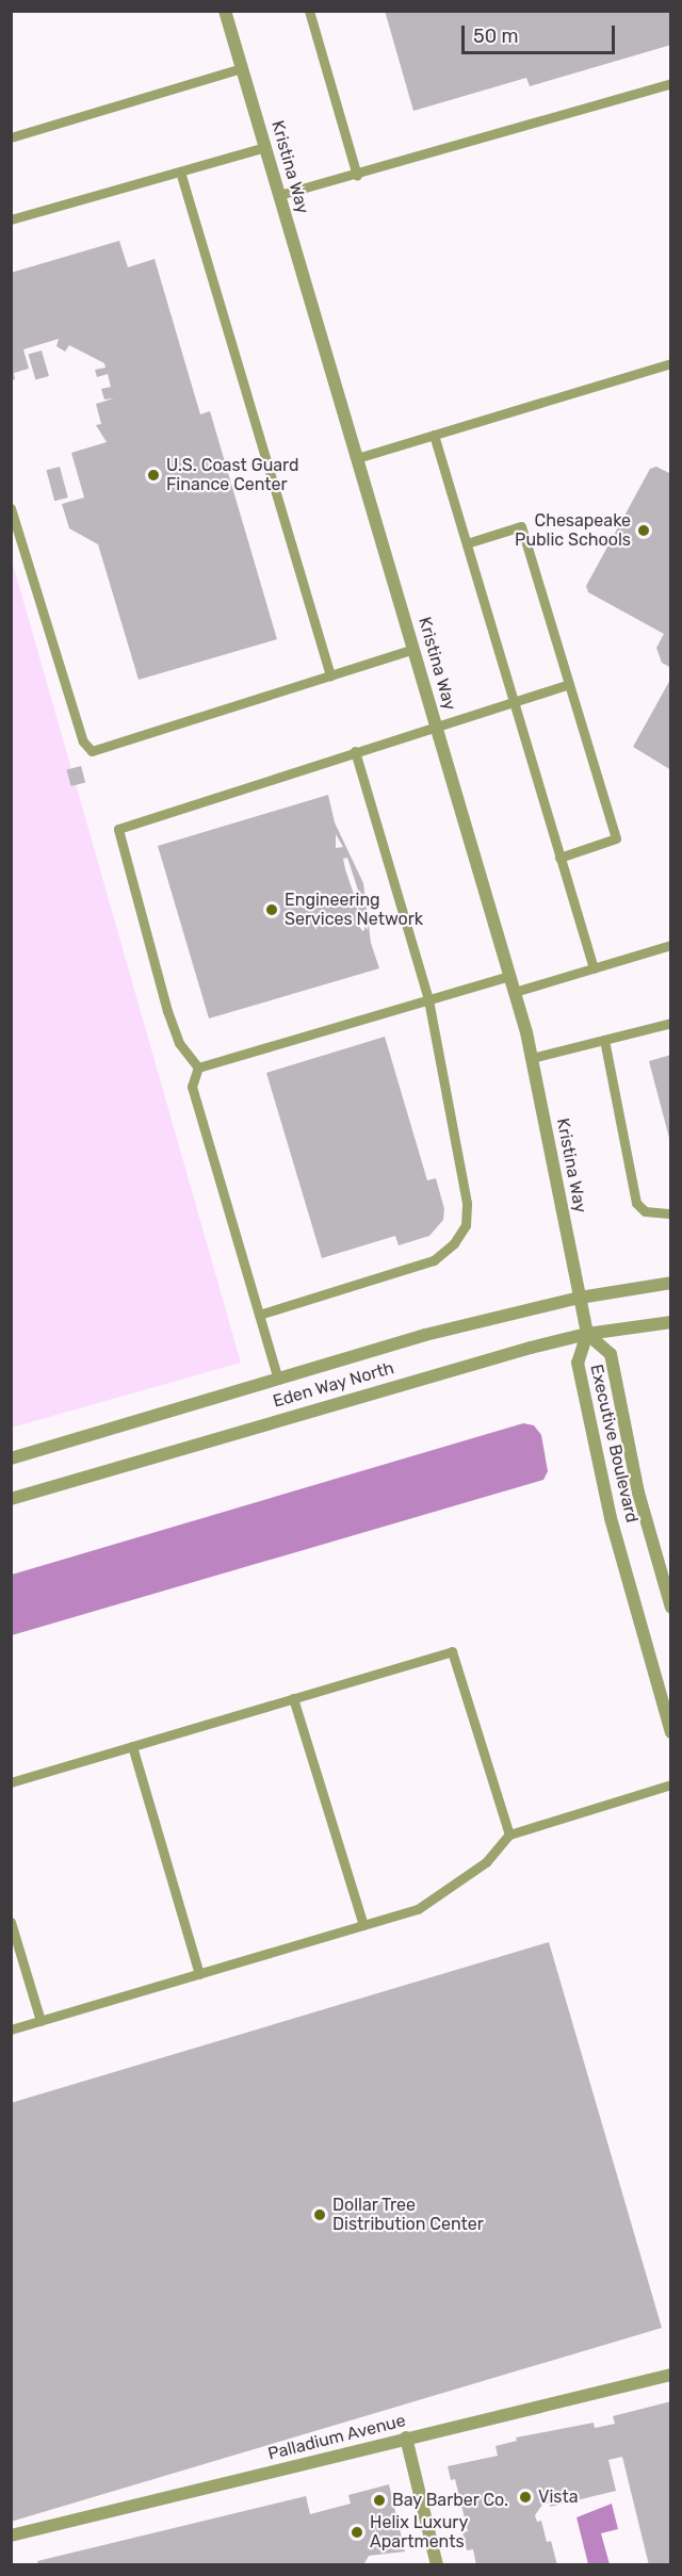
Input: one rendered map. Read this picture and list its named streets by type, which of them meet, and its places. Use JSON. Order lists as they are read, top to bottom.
{
  "streets": {
    "street": [
      "Kristina Way",
      "Eden Way North",
      "Executive Boulevard",
      "Palladium Avenue"
    ]
  },
  "crossings": [
    ["Kristina Way", "Eden Way North"],
    ["Kristina Way", "Executive Boulevard"],
    ["Eden Way North", "Executive Boulevard"]
  ],
  "places": [
    "U.S. Coast Guard Finance Center",
    "Chesapeake Public Schools",
    "Engineering Services Network",
    "Dollar Tree Distribution Center",
    "Vista",
    "Bay Barber Co.",
    "Helix Luxury Apartments"
  ],
  "scale_bar": "50 m"
}
